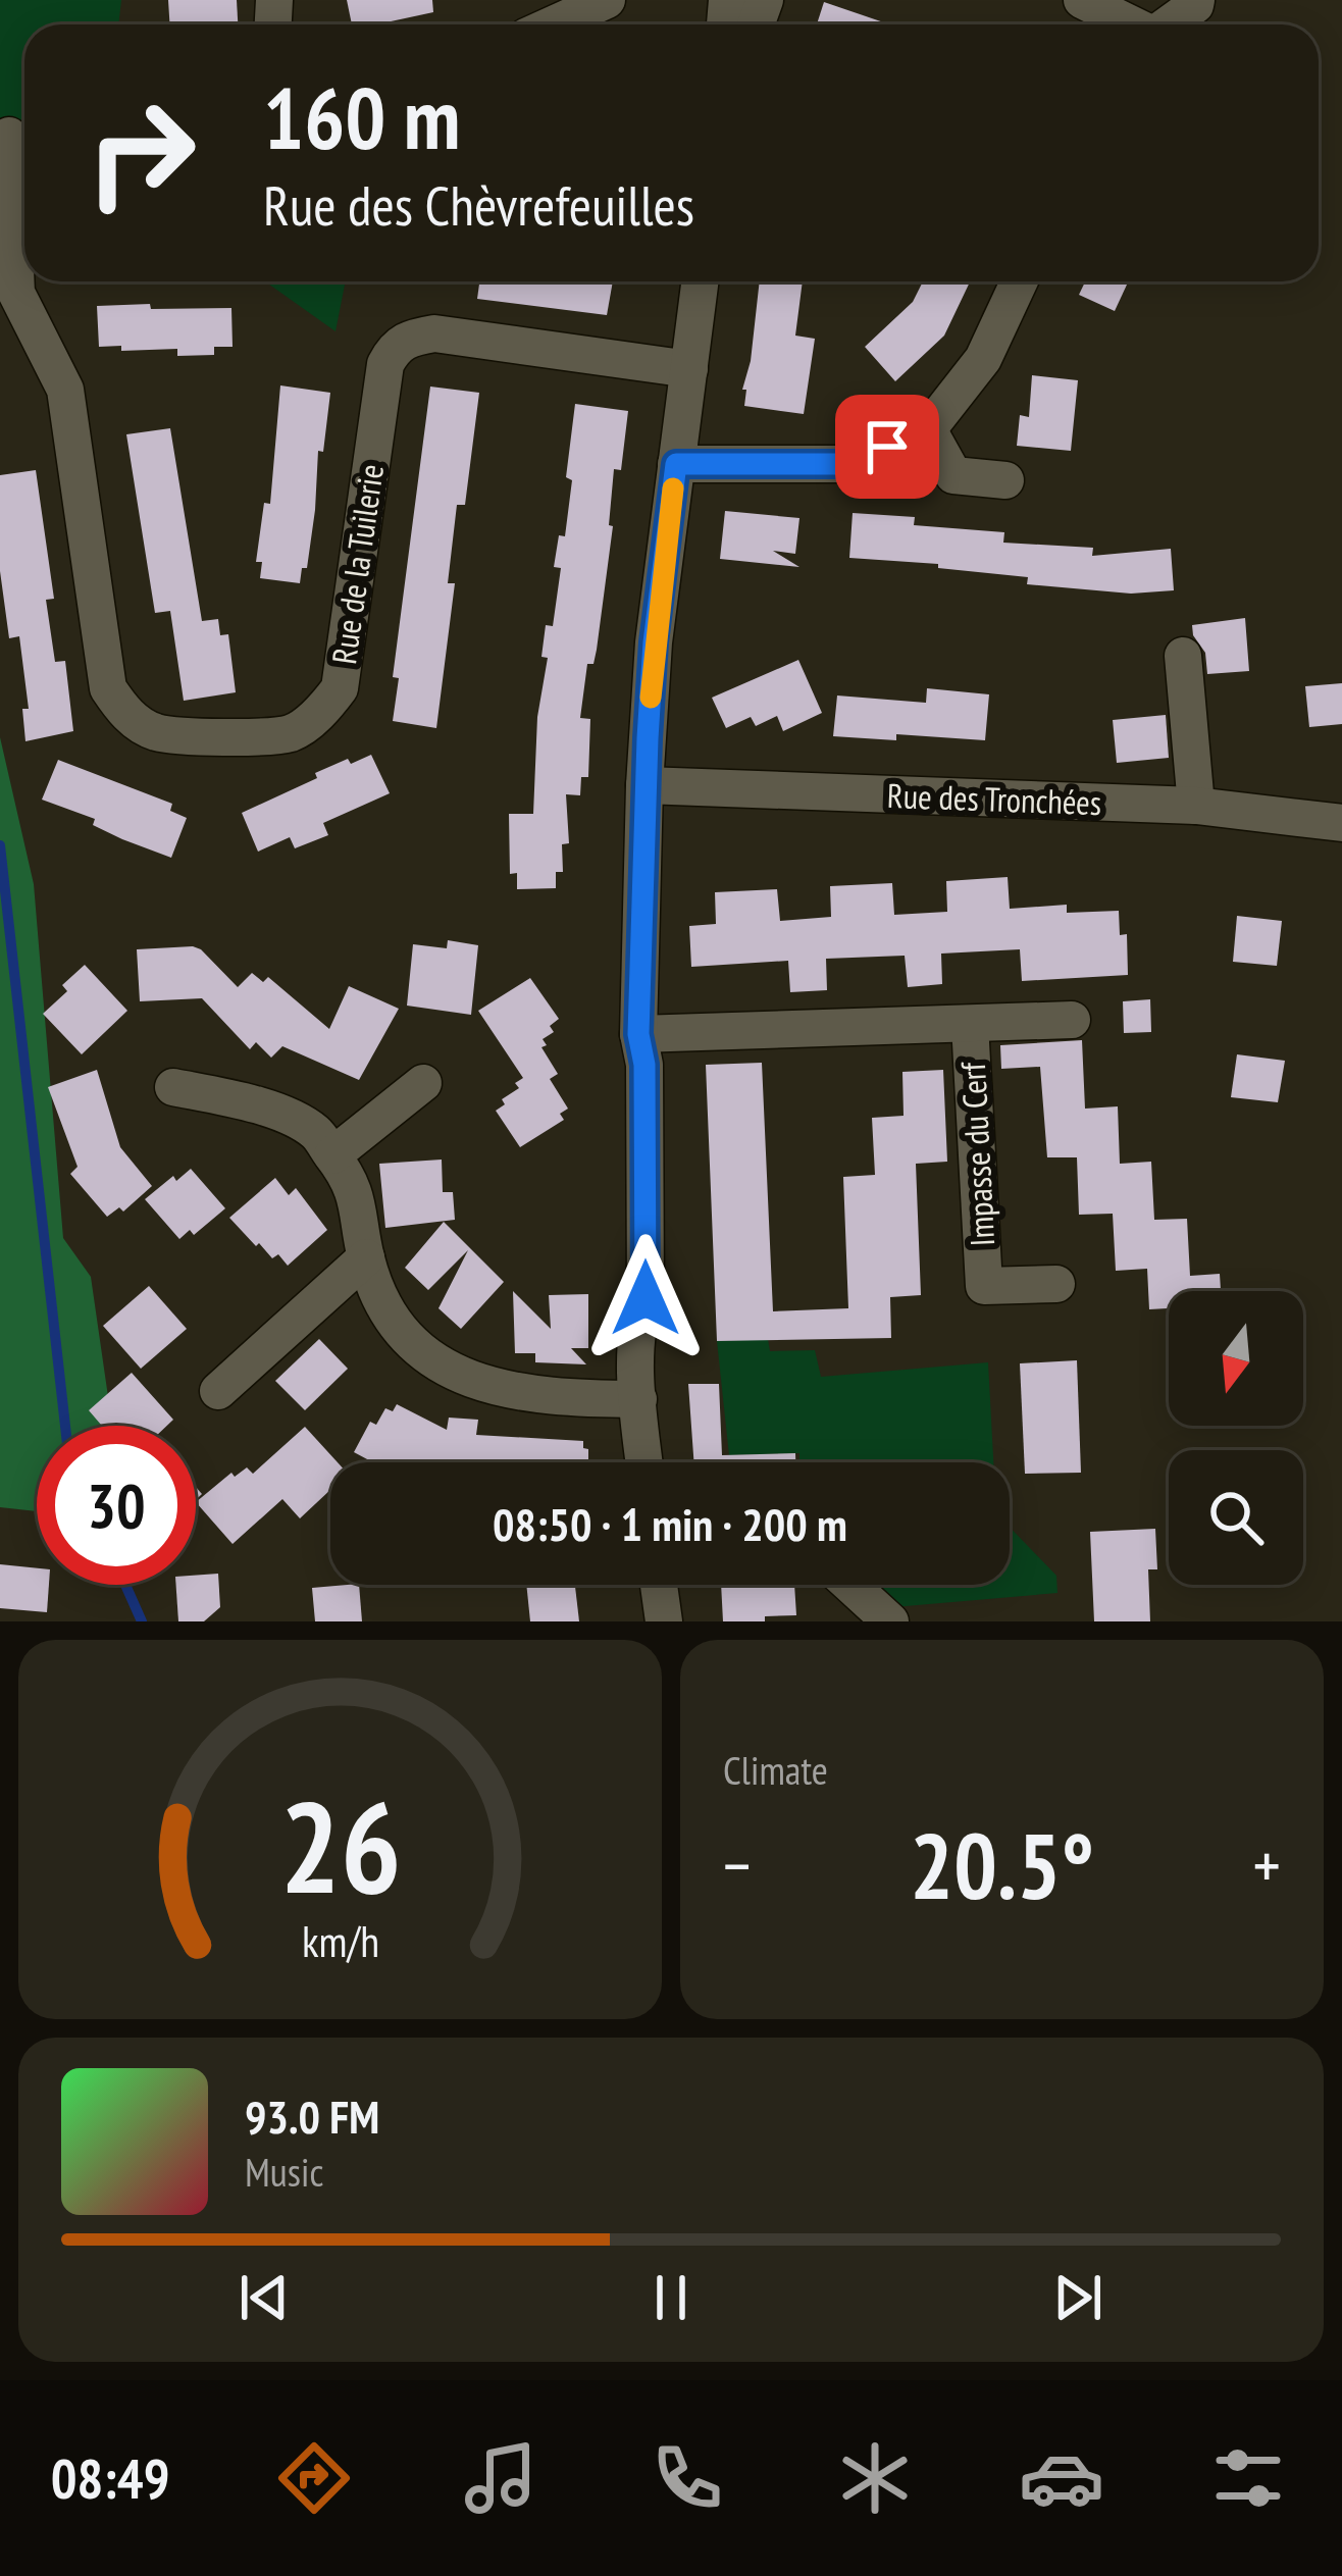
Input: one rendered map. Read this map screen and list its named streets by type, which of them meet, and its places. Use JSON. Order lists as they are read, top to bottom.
{
  "streets": {
    "street": ["Rue de la Tuilerie", "Rue des Tronchées", "Impasse du Cerf"]
  },
  "north": "bottom",
  "page": {
    "turn": ["160 m", "Rue des Chèvrefeuilles"],
    "limit": "30",
    "trip": "08:50 · 1 min · 200 m",
    "tile": "Climate",
    "heat": ["−", "20.5°", "+"],
    "song": ["93.0 FM", "Music"],
    "tabs": "08:49",
    "gauge": ["26", "km/h"]
  }
}
